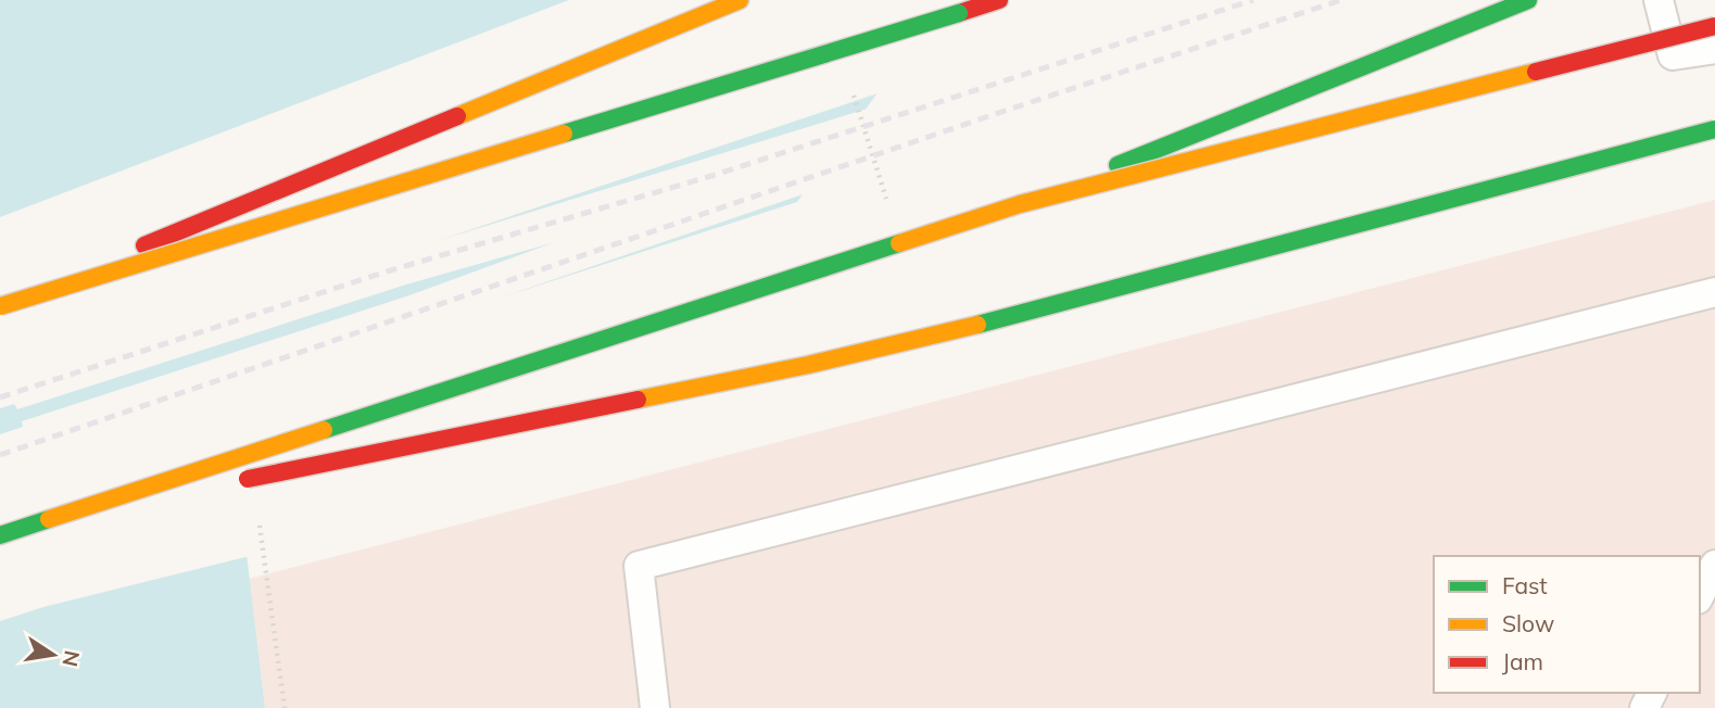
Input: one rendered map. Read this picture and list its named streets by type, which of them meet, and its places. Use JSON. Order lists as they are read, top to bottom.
{
  "legend": ["Fast", "Slow", "Jam"],
  "north": "right"
}
